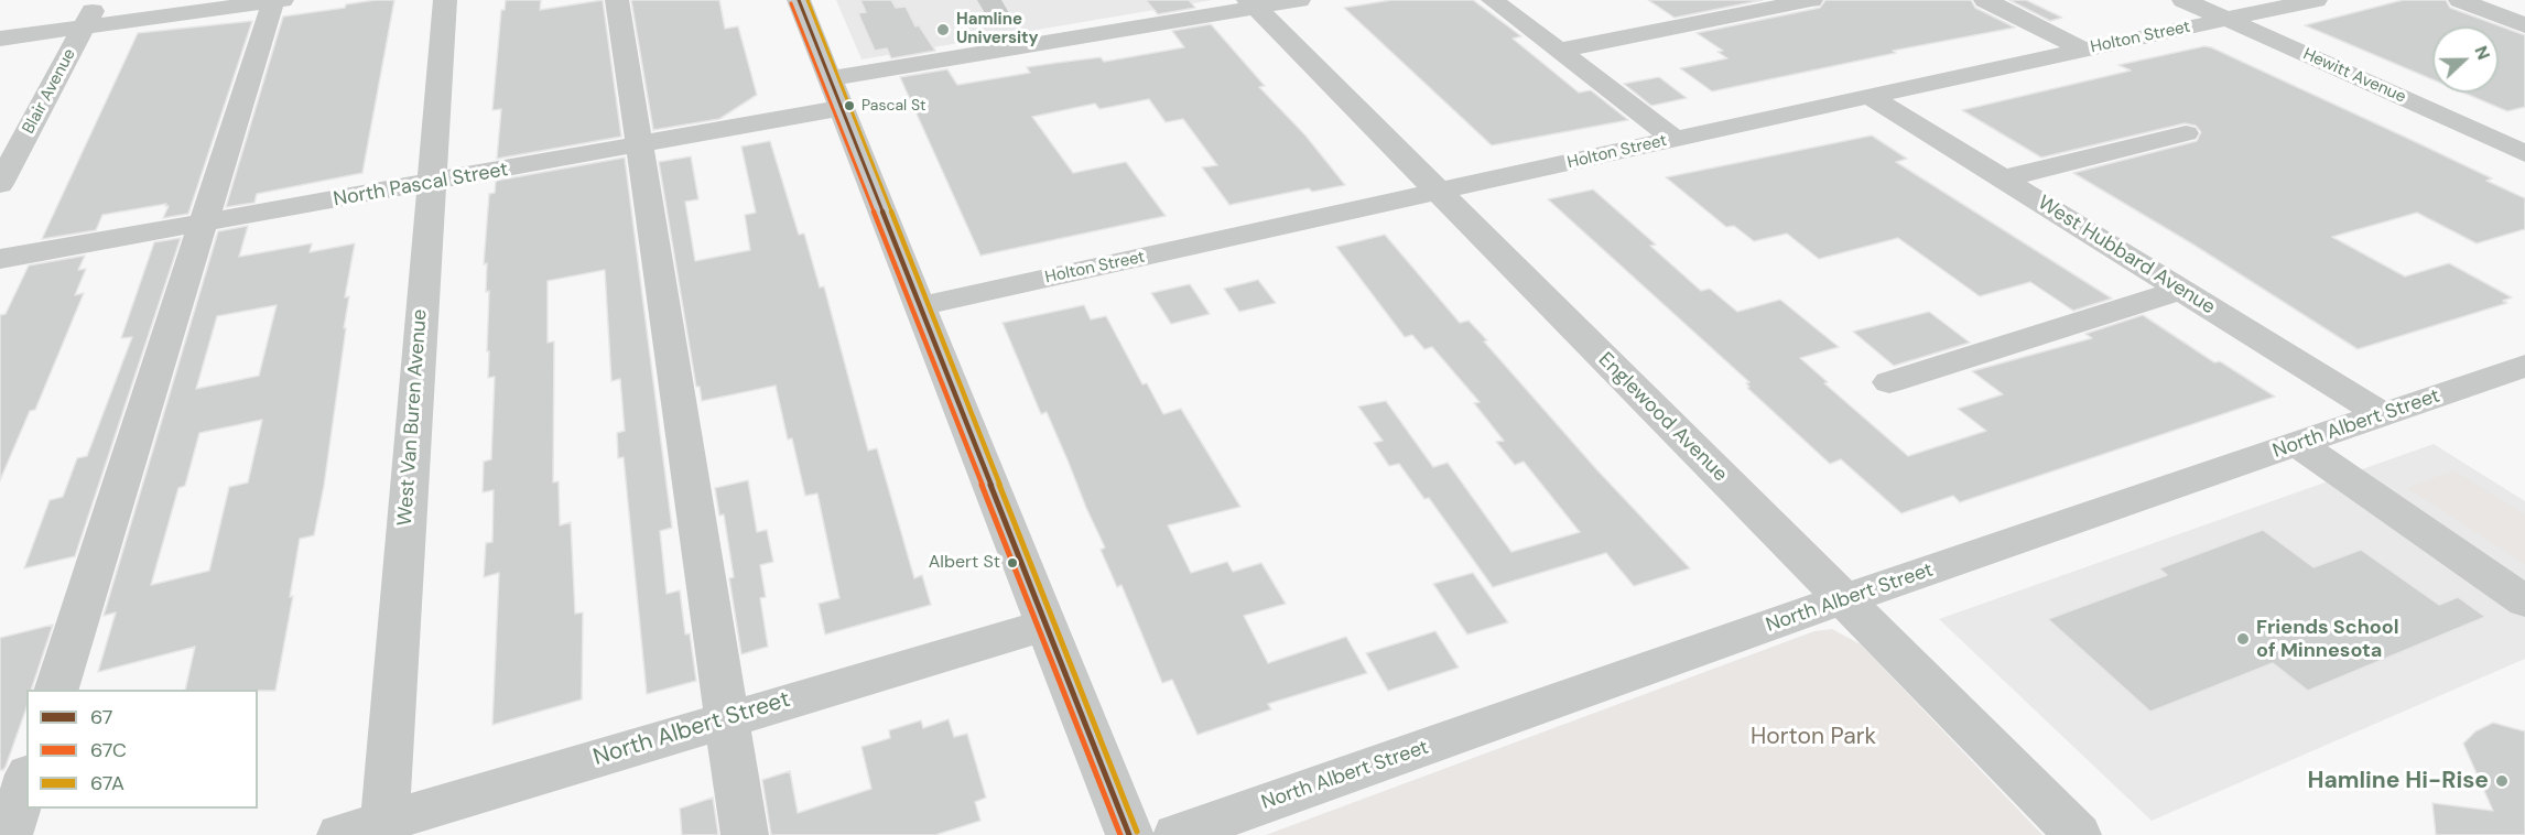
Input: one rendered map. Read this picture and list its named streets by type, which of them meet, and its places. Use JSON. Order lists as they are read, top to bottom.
{
  "streets": {
    "street": [
      "Holton Street",
      "Hewitt Avenue",
      "Blair Avenue",
      "North Pascal Street",
      "West Hubbard Avenue",
      "West Van Buren Avenue",
      "Englewood Avenue",
      "North Albert Street"
    ]
  },
  "crossings": [
    ["Holton Street", "Hewitt Avenue"],
    ["Holton Street", "West Hubbard Avenue"],
    ["Holton Street", "Englewood Avenue"],
    ["North Pascal Street", "West Van Buren Avenue"],
    ["North Pascal Street", "Englewood Avenue"],
    ["West Hubbard Avenue", "North Albert Street"],
    ["West Van Buren Avenue", "North Albert Street"],
    ["Englewood Avenue", "North Albert Street"]
  ],
  "parks": ["Horton Park"],
  "places": [
    "Hamline University",
    "Pascal St",
    "Albert St",
    "Friends School of Minnesota",
    "Hamline Hi-Rise"
  ],
  "lines": ["transit line 67", "transit line 67A", "transit line 67C"],
  "legend": ["67", "67C", "67A"],
  "north": "right"
}
